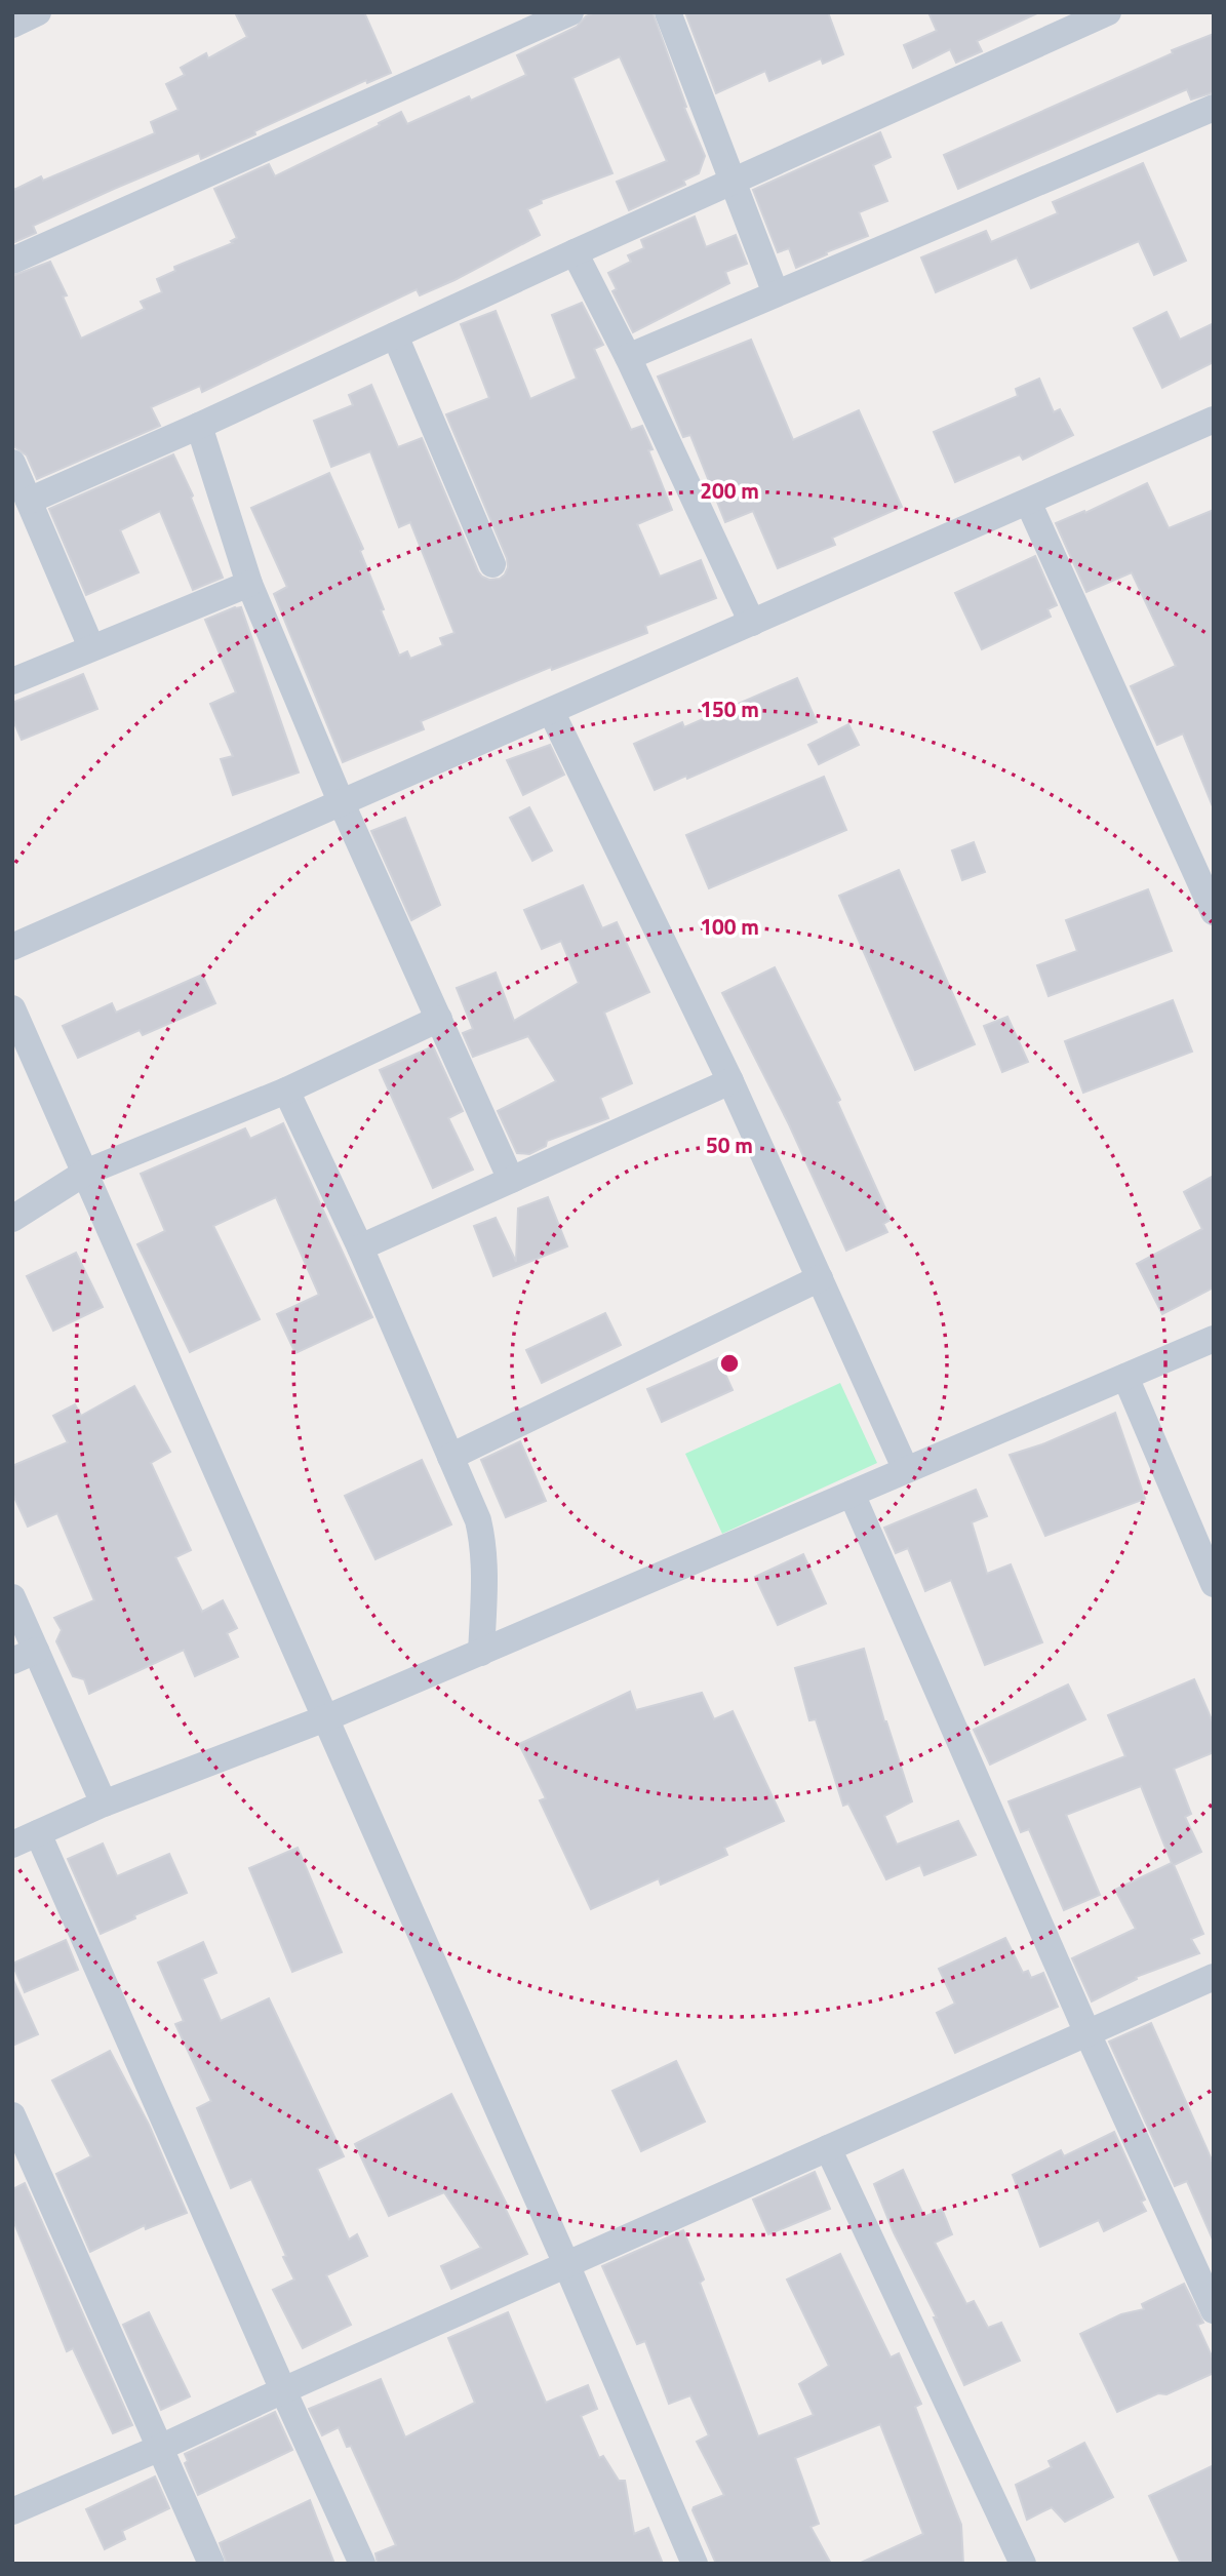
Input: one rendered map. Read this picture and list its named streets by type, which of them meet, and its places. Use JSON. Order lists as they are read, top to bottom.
{
  "rings": [
    "200 m",
    "150 m",
    "100 m",
    "50 m"
  ]
}
